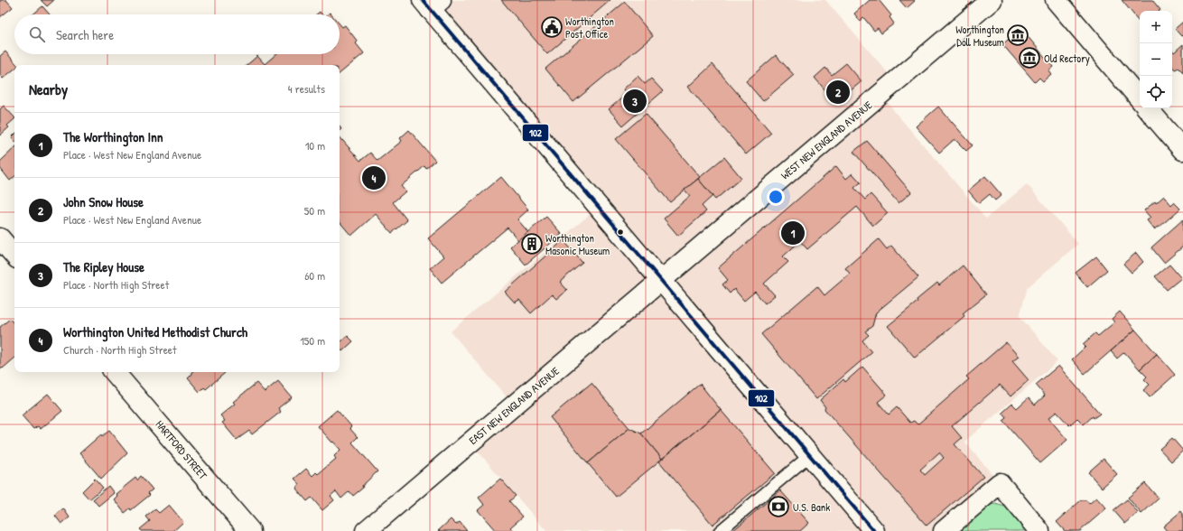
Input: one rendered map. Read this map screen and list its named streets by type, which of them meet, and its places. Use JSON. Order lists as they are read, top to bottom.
{
  "streets": {
    "street": ["WEST NEW ENGLAND AVENUE", "EAST NEW ENGLAND AVENUE", "HARTFORD STREET"]
  },
  "crossings": [
    ["WEST NEW ENGLAND AVENUE", "EAST NEW ENGLAND AVENUE"]
  ],
  "places": {
    "public building": ["Worthington Post Office"],
    "museum": ["Worthington Doll Museum", "Old Rectory"],
    "building": ["Worthington Masonic Museum"],
    "bank": ["U.S. Bank"]
  },
  "lines": ["transit line 102"],
  "page": {
    "map_buttons": ["+", "−"],
    "search": "Search here",
    "heading": ["Nearby", "4 results"],
    "pins": [
      "2",
      "3",
      "4",
      "1"
    ],
    "list": [
      {
        "mark": "1",
        "name": "The Worthington Inn",
        "note": "Place · West New England Avenue",
        "value": "10 m"
      },
      {
        "mark": "2",
        "name": "John Snow House",
        "note": "Place · West New England Avenue",
        "value": "50 m"
      },
      {
        "mark": "3",
        "name": "The Ripley House",
        "note": "Place · North High Street",
        "value": "60 m"
      },
      {
        "mark": "4",
        "name": "Worthington United Methodist Church",
        "note": "Church · North High Street",
        "value": "150 m"
      }
    ]
  }
}
